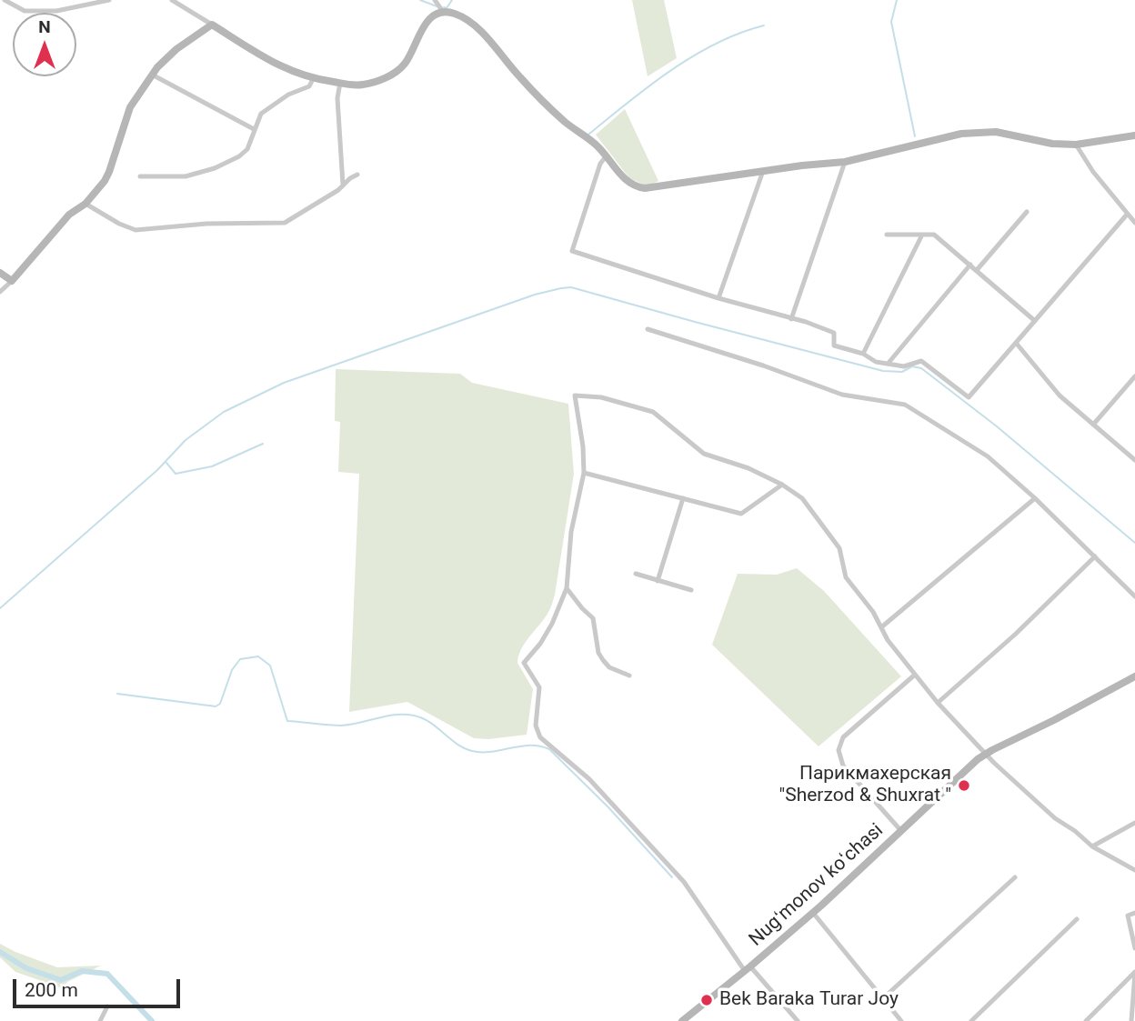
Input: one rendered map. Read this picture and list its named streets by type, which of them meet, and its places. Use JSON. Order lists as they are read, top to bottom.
{
  "streets": {
    "street": ["Nugʻmonov koʻchasi"]
  },
  "places": ["Парикмахерская \"Sherzod & Shuxrat \"", "Bek Baraka Turar Joy"],
  "scale_bar": "200 m",
  "north": "top"
}
